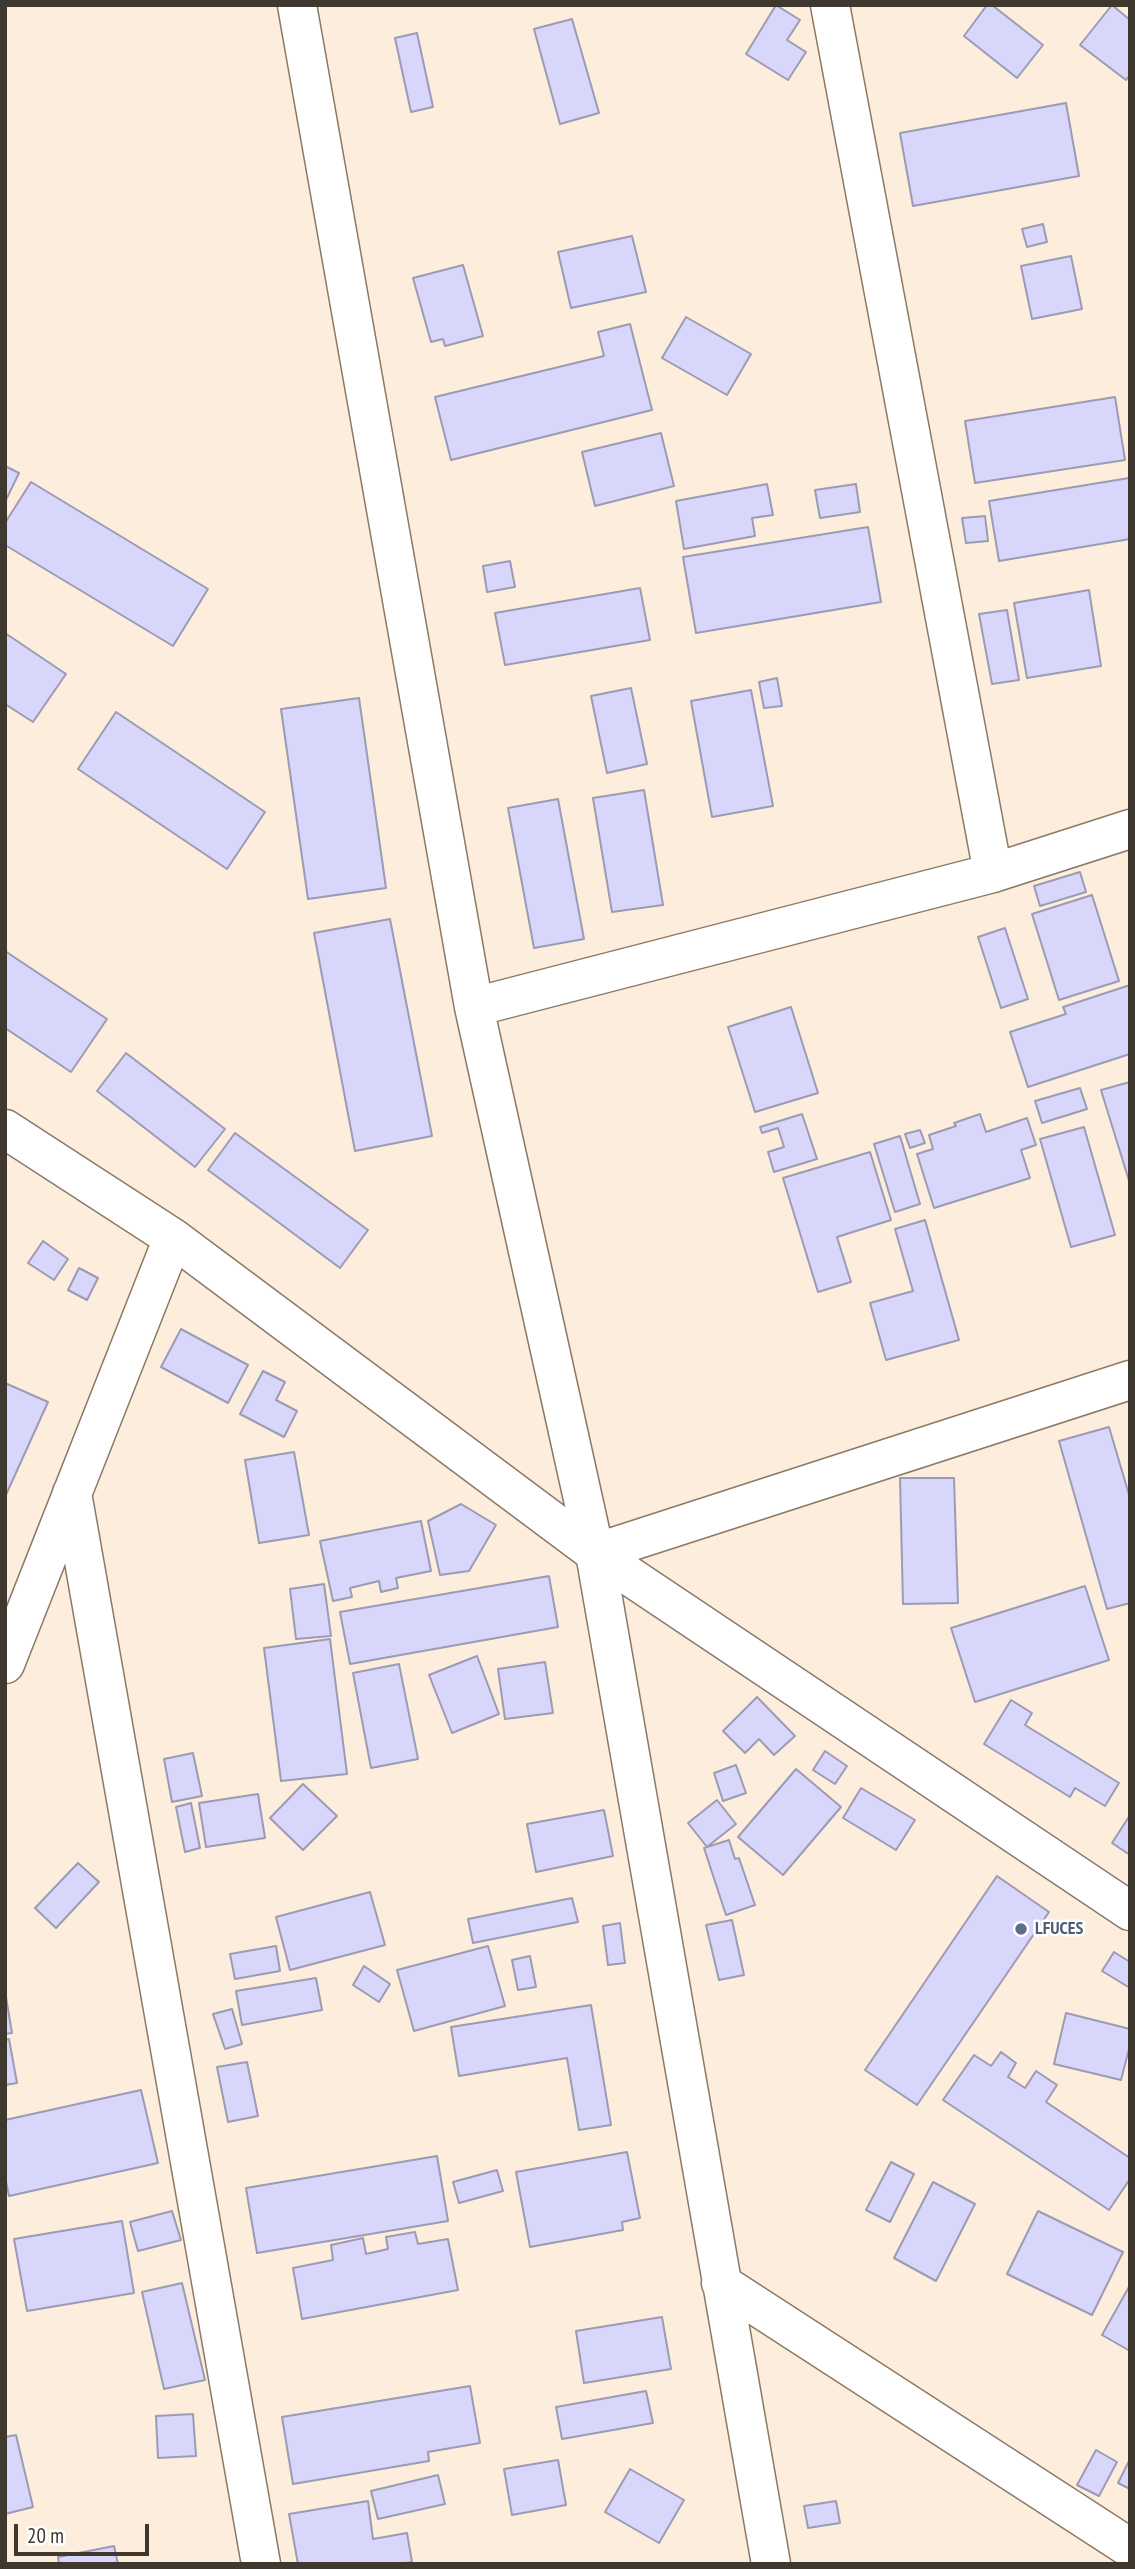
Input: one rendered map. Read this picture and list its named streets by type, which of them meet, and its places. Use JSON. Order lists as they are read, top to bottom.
{
  "places": ["LFUCES"],
  "scale_bar": "20 m"
}
